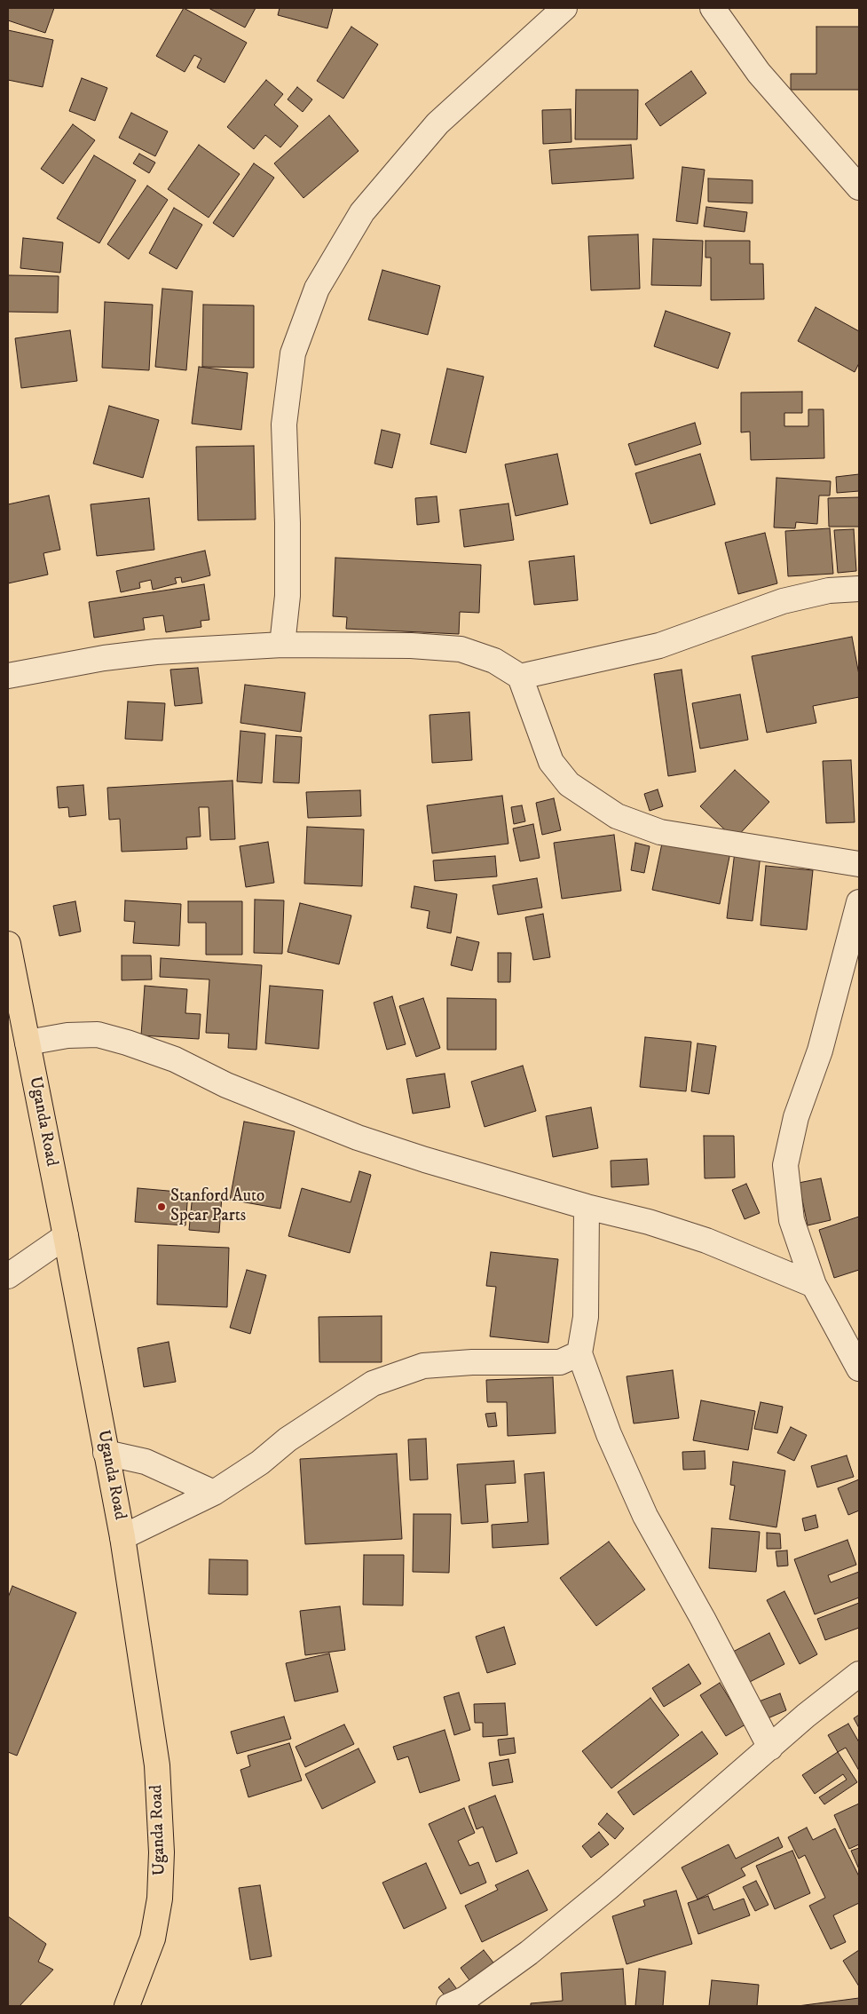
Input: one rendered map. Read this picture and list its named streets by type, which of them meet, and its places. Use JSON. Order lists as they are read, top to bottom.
{
  "streets": {
    "main road": ["Uganda Road"]
  },
  "places": ["Stanford Auto Spear Parts"]
}
